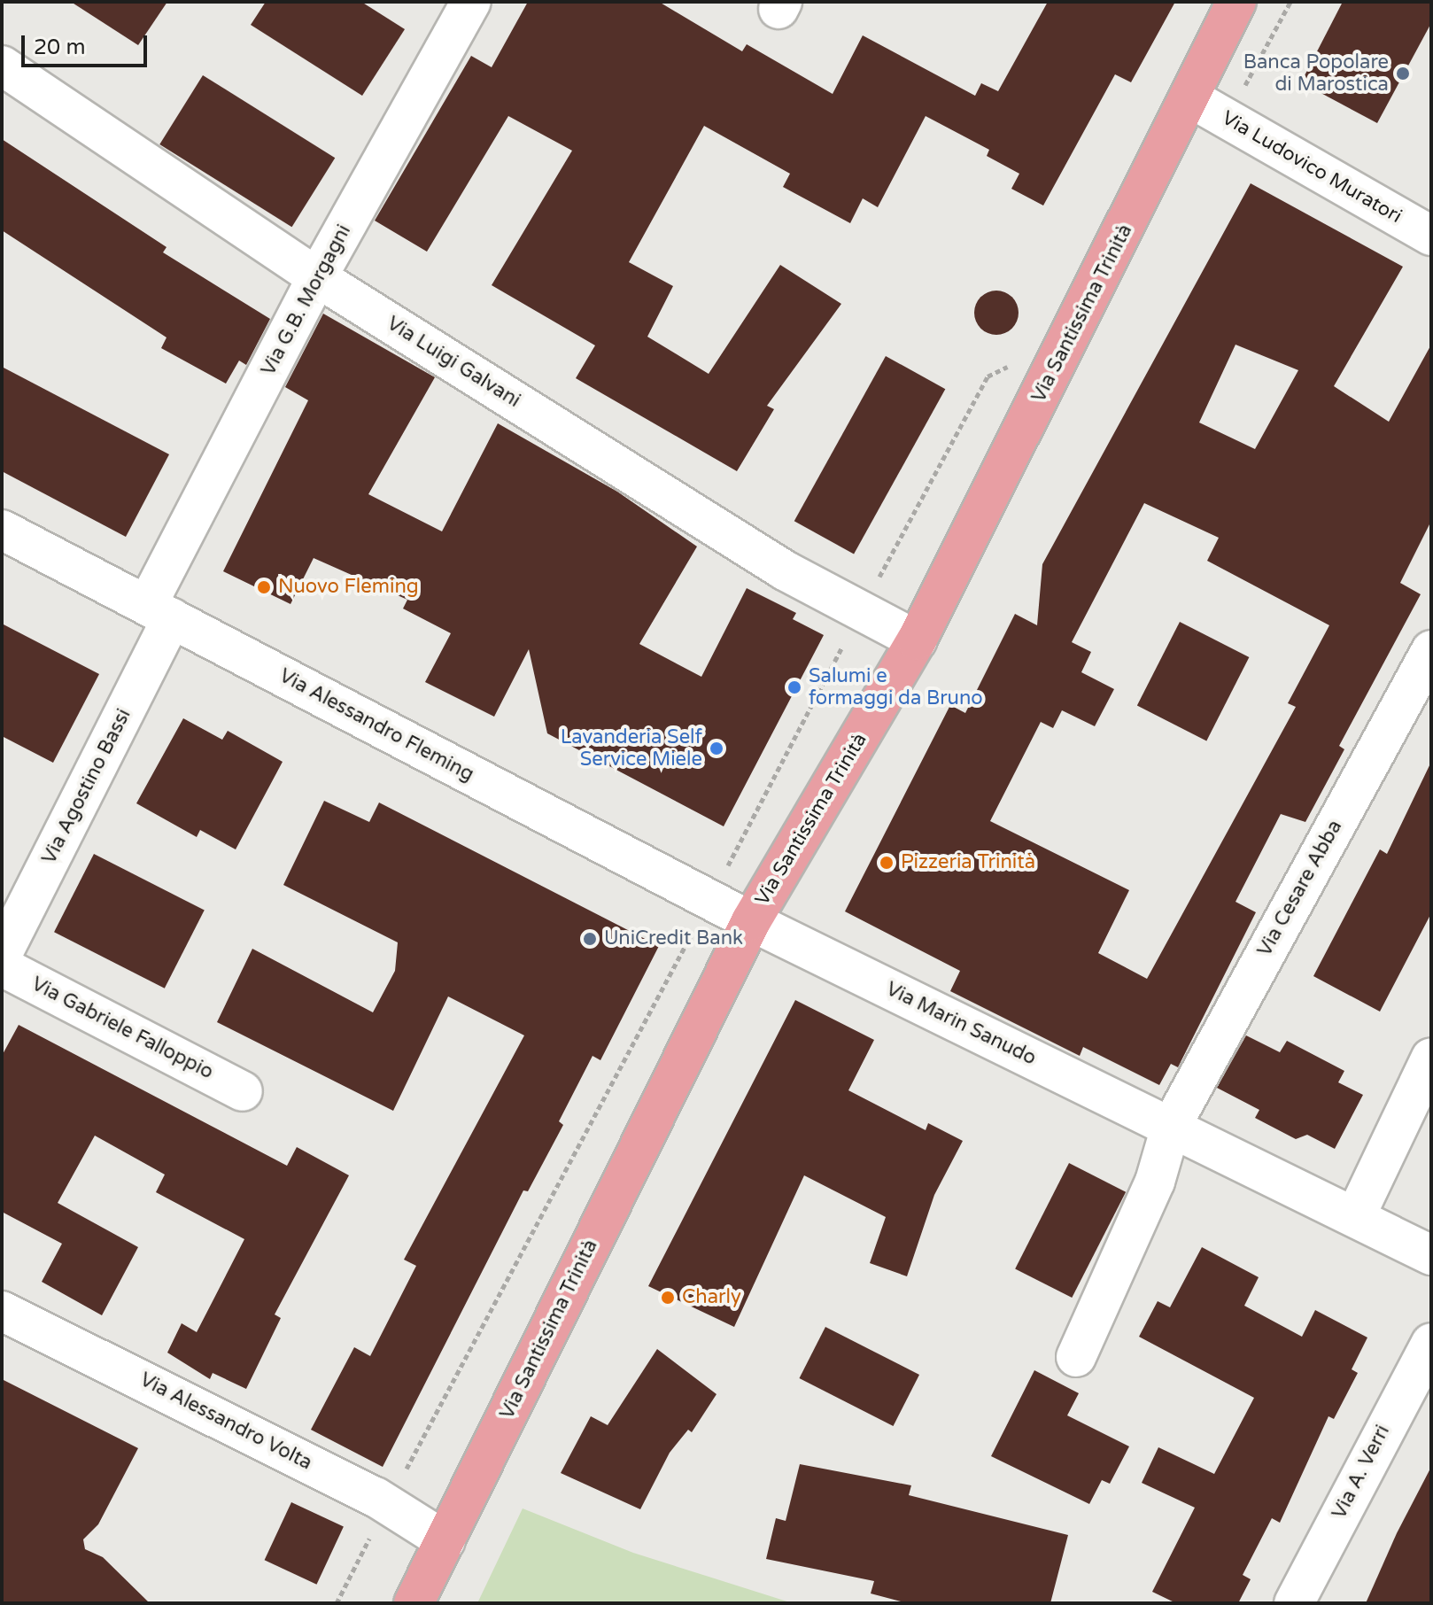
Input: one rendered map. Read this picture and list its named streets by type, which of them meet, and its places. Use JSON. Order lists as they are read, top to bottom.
{
  "streets": {
    "main road": ["Via Santissima Trinità"],
    "street": [
      "Via Ludovico Muratori",
      "Via G.B. Morgagni",
      "Via Luigi Galvani",
      "Via Alessandro Fleming",
      "Via Agostino Bassi",
      "Via Cesare Abba",
      "Via Marin Sanudo",
      "Via Gabriele Falloppio",
      "Via Alessandro Volta",
      "Via A. Verri"
    ]
  },
  "crossings": [
    ["Via Ludovico Muratori", "Via Santissima Trinità"],
    ["Via G.B. Morgagni", "Via Luigi Galvani"],
    ["Via G.B. Morgagni", "Via Alessandro Fleming"],
    ["Via G.B. Morgagni", "Via Agostino Bassi"],
    ["Via Santissima Trinità", "Via Luigi Galvani"],
    ["Via Santissima Trinità", "Via Alessandro Fleming"],
    ["Via Santissima Trinità", "Via Marin Sanudo"],
    ["Via Santissima Trinità", "Via Alessandro Volta"],
    ["Via Alessandro Fleming", "Via Agostino Bassi"],
    ["Via Alessandro Fleming", "Via Marin Sanudo"],
    ["Via Cesare Abba", "Via Marin Sanudo"]
  ],
  "places": [
    "Banca Popolare di Marostica",
    "Nuovo Fleming",
    "Salumi e formaggi da Bruno",
    "Lavanderia Self Service Miele",
    "Pizzeria Trinità",
    "UniCredit Bank",
    "Charly"
  ],
  "scale_bar": "20 m"
}
